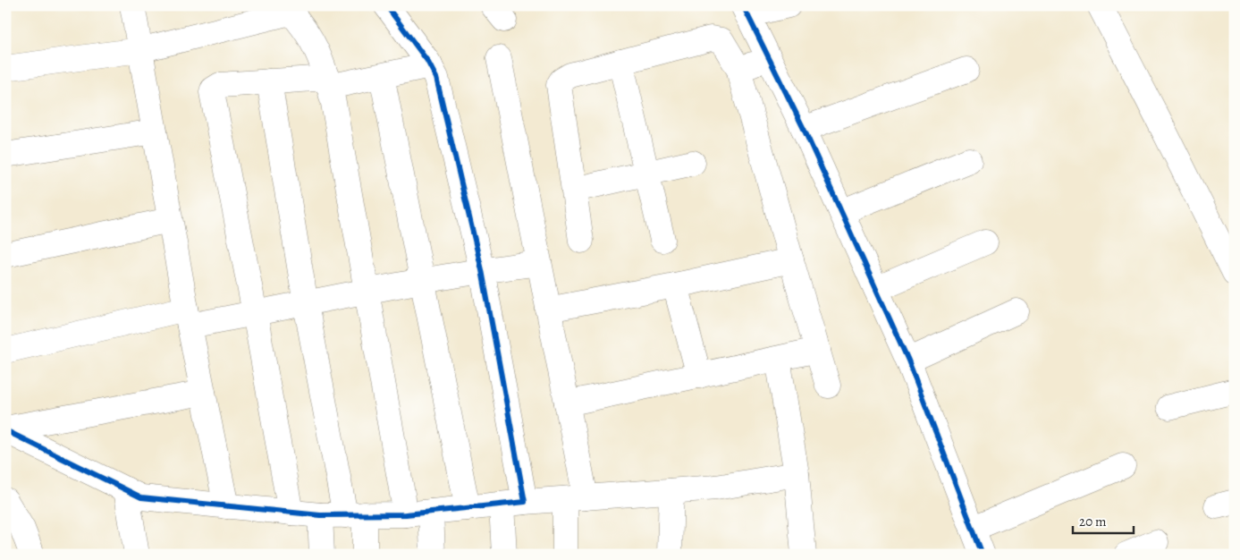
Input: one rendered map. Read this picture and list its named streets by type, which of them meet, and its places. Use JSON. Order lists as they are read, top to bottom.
{
  "scale_bar": "20 m"
}
